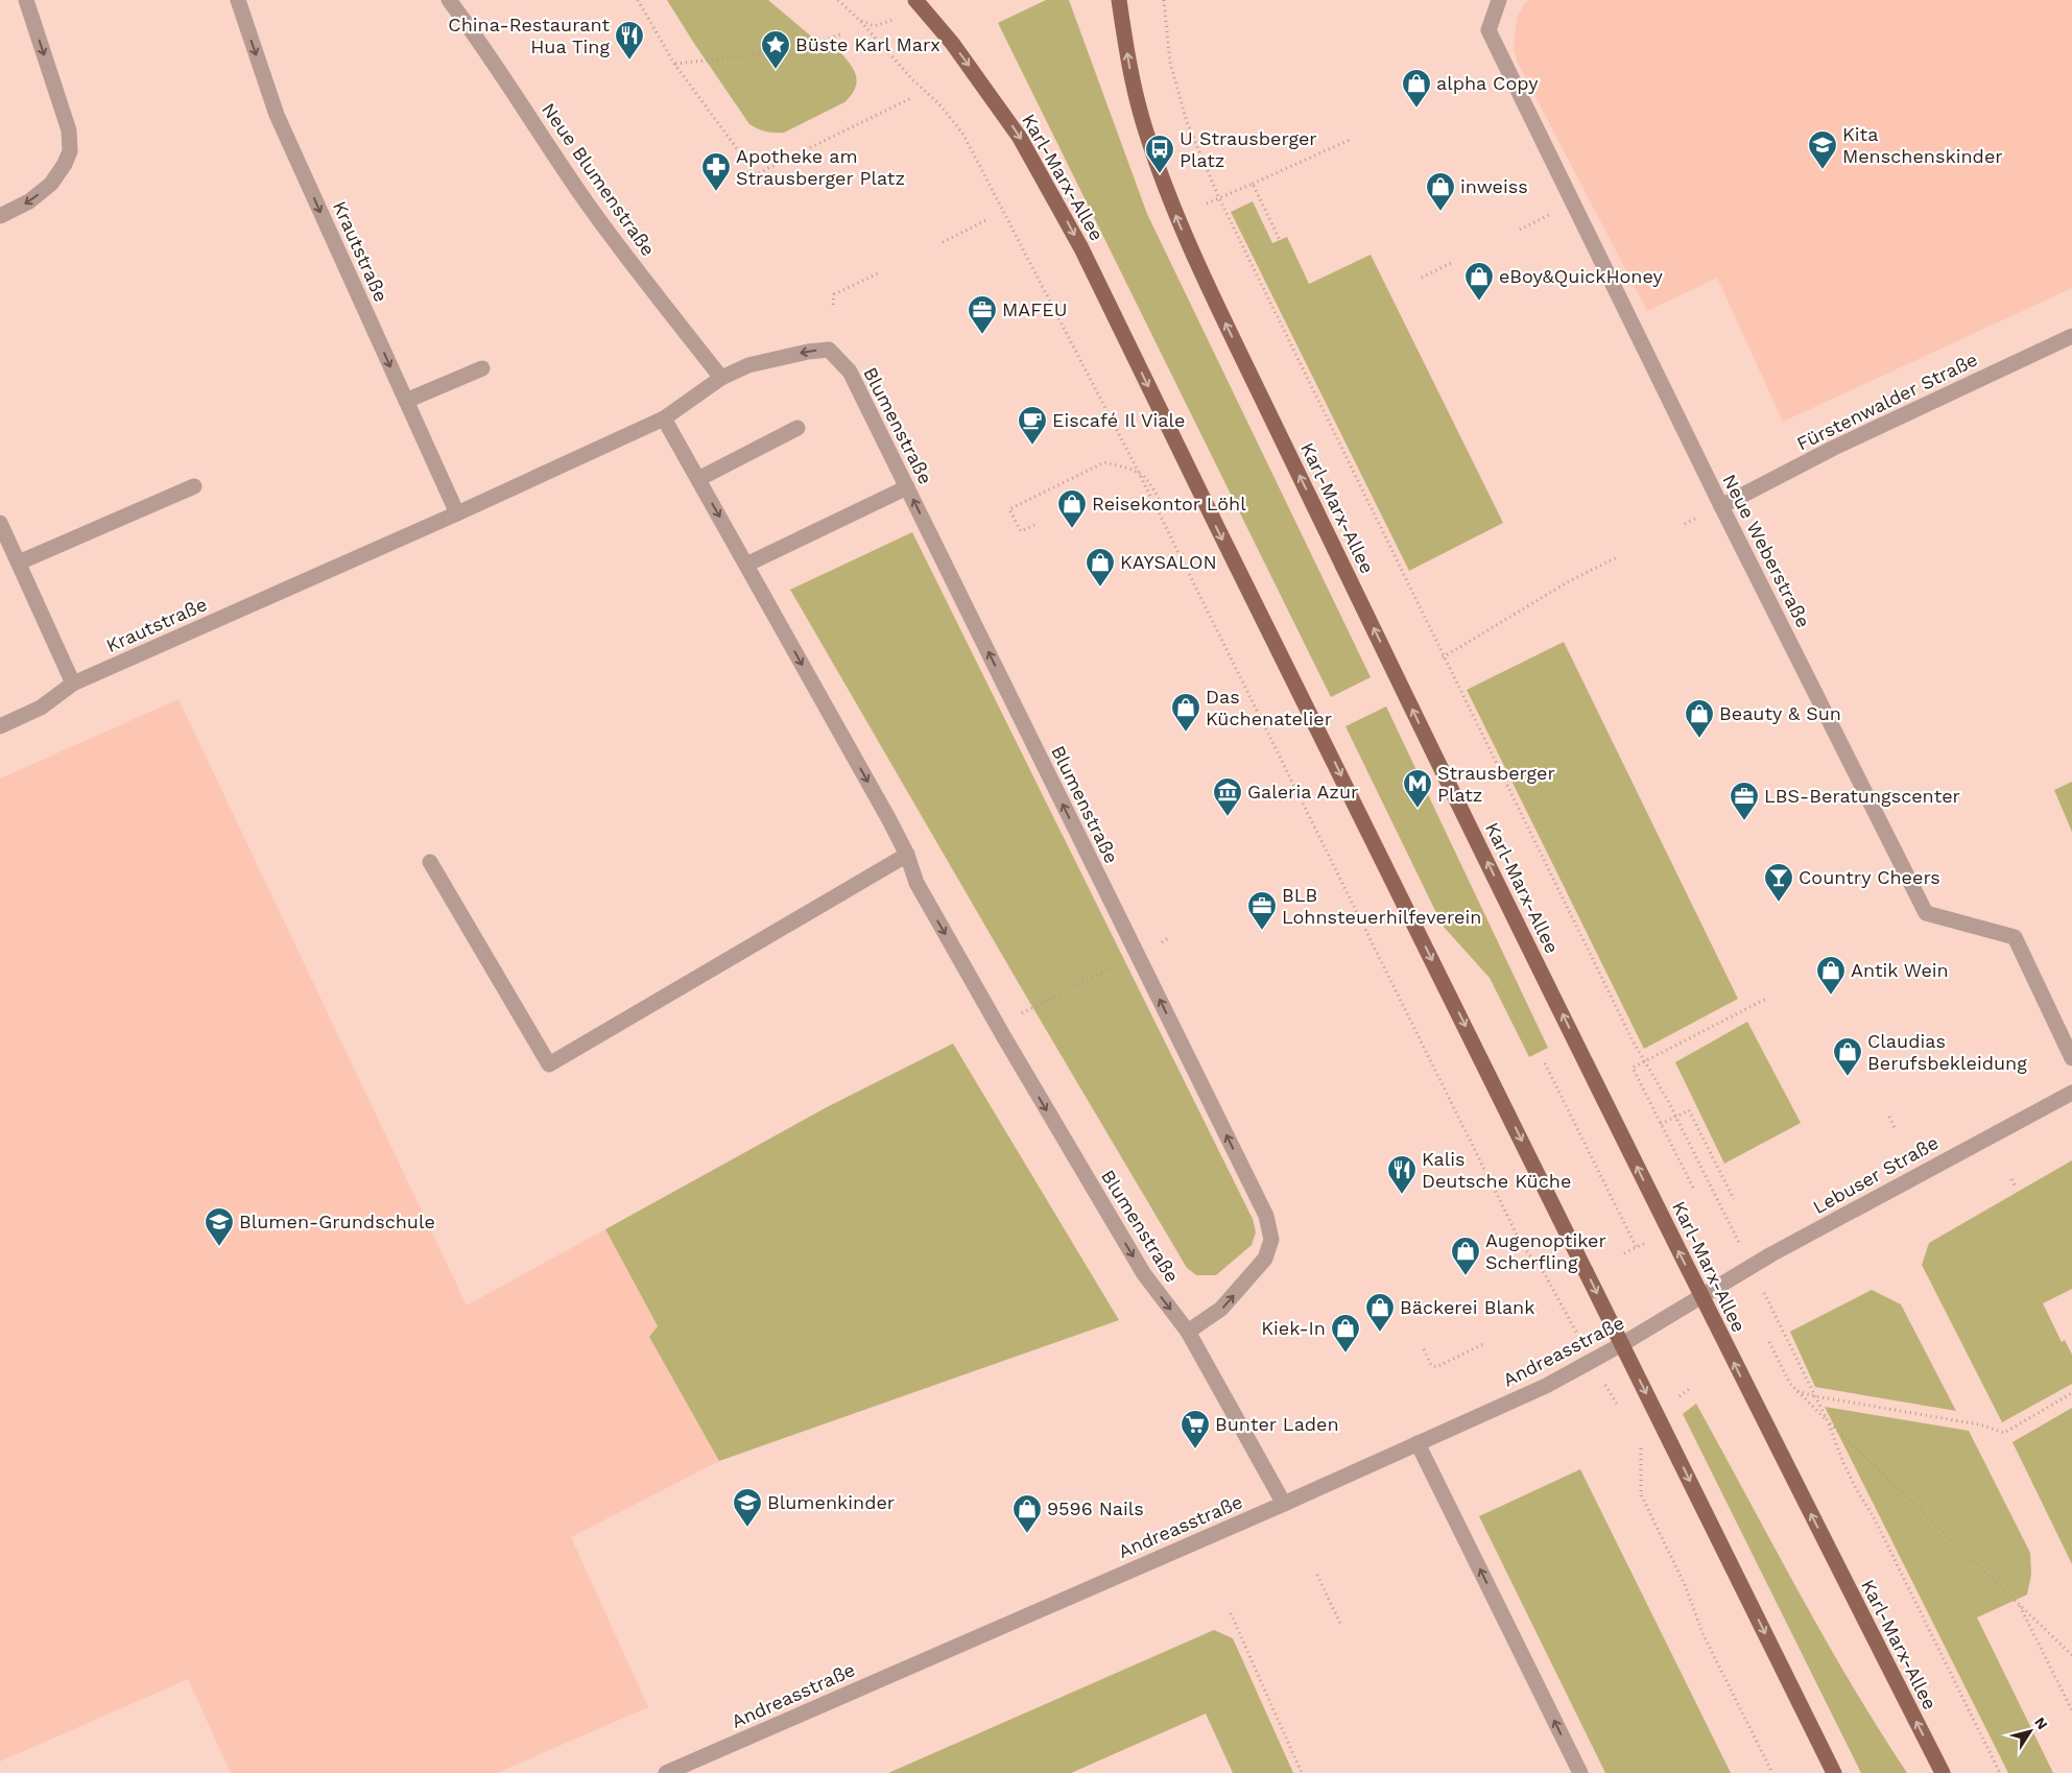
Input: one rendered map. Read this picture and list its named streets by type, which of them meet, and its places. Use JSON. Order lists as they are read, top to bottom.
{
  "streets": {
    "main road": ["Karl-Marx-Allee"],
    "street": [
      "Neue Blumenstraße",
      "Krautstraße",
      "Fürstenwalder Straße",
      "Blumenstraße",
      "Neue Weberstraße",
      "Lebuser Straße",
      "Andreasstraße"
    ]
  },
  "crossings": [
    ["Karl-Marx-Allee", "Lebuser Straße"],
    ["Karl-Marx-Allee", "Andreasstraße"],
    ["Neue Blumenstraße", "Blumenstraße"],
    ["Krautstraße", "Blumenstraße"],
    ["Fürstenwalder Straße", "Neue Weberstraße"],
    ["Blumenstraße", "Andreasstraße"],
    ["Lebuser Straße", "Andreasstraße"]
  ],
  "places": {
    "restaurant": ["China-Restaurant Hua Ting", "Kalis Deutsche Küche"],
    "place": ["Büste Karl Marx"],
    "shop": [
      "alpha Copy",
      "inweiss",
      "eBoy&QuickHoney",
      "Reisekontor Löhl",
      "KAYSALON",
      "Das Küchenatelier",
      "Beauty & Sun",
      "Antik Wein",
      "Claudias Berufsbekleidung",
      "Augenoptiker Scherfling",
      "Bäckerei Blank",
      "Kiek-In",
      "9596 Nails"
    ],
    "school or university": ["Kita Menschenskinder", "Blumen-Grundschule", "Blumenkinder"],
    "bus stop": ["U Strausberger Platz"],
    "pharmacy": ["Apotheke am Strausberger Platz"],
    "office": ["MAFEU", "LBS-Beratungscenter", "BLB Lohnsteuerhilfeverein"],
    "cafe": ["Eiscafé Il Viale"],
    "metro station": ["Strausberger Platz"],
    "museum": ["Galeria Azur"],
    "bar": ["Country Cheers"],
    "supermarket": ["Bunter Laden"]
  },
  "north": "top right"
}
